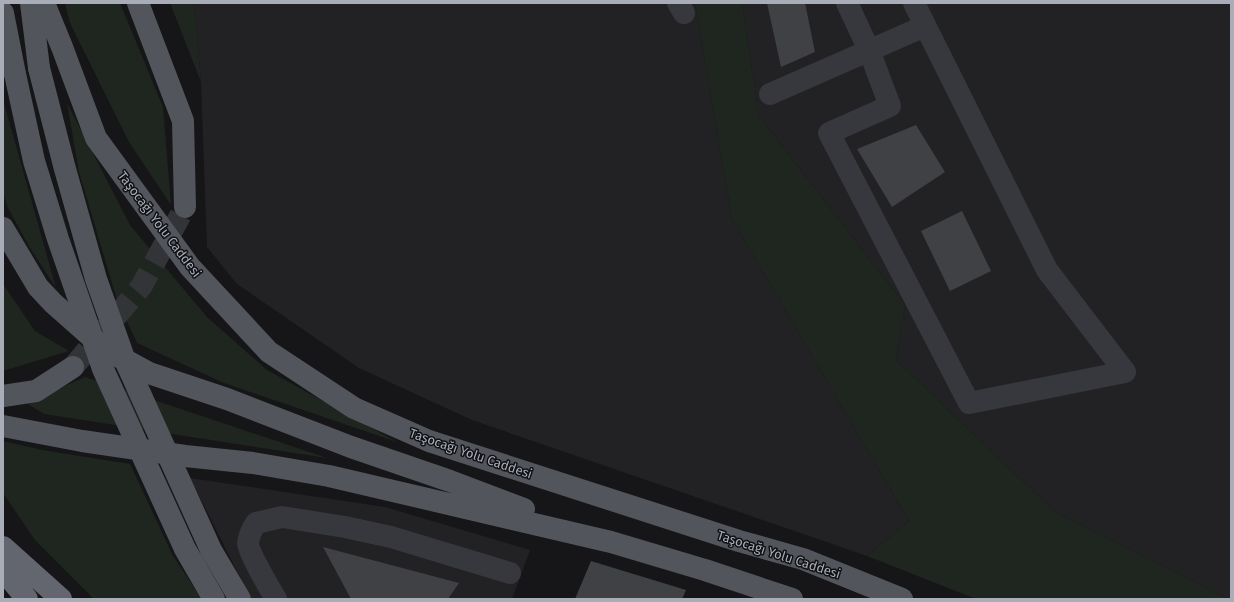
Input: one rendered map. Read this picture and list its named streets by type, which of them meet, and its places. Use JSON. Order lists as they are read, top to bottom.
{
  "streets": {
    "main road": ["Taşocağı Yolu Caddesi"]
  }
}
